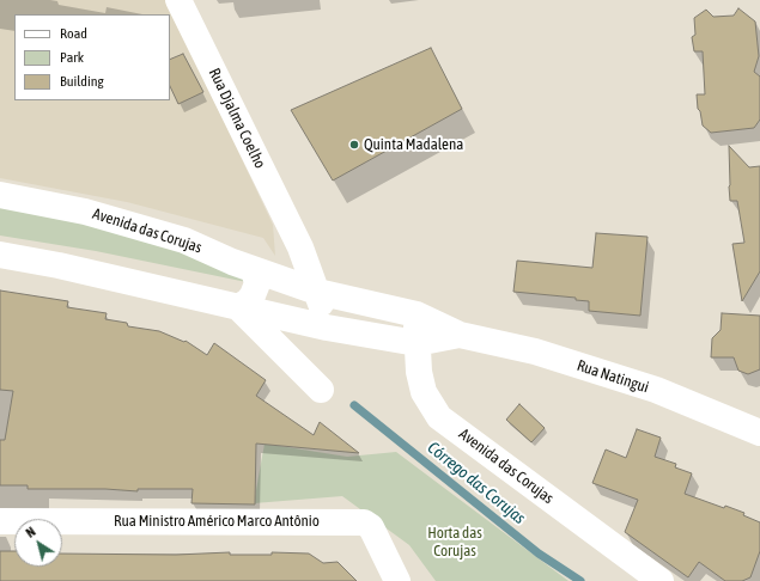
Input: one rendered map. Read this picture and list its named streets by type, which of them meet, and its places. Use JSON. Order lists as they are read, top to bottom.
{
  "streets": {
    "street": [
      "Rua Djalma Coelho",
      "Avenida das Corujas",
      "Rua Natingui",
      "Rua Ministro Américo Marco Antônio"
    ]
  },
  "crossings": [
    ["Rua Djalma Coelho", "Avenida das Corujas"],
    ["Rua Djalma Coelho", "Rua Natingui"],
    ["Avenida das Corujas", "Rua Natingui"]
  ],
  "water": ["Córrego das Corujas"],
  "parks": ["Horta das Corujas"],
  "places": ["Quinta Madalena"],
  "legend": ["Road", "Park", "Building"],
  "north": "top left"
}
